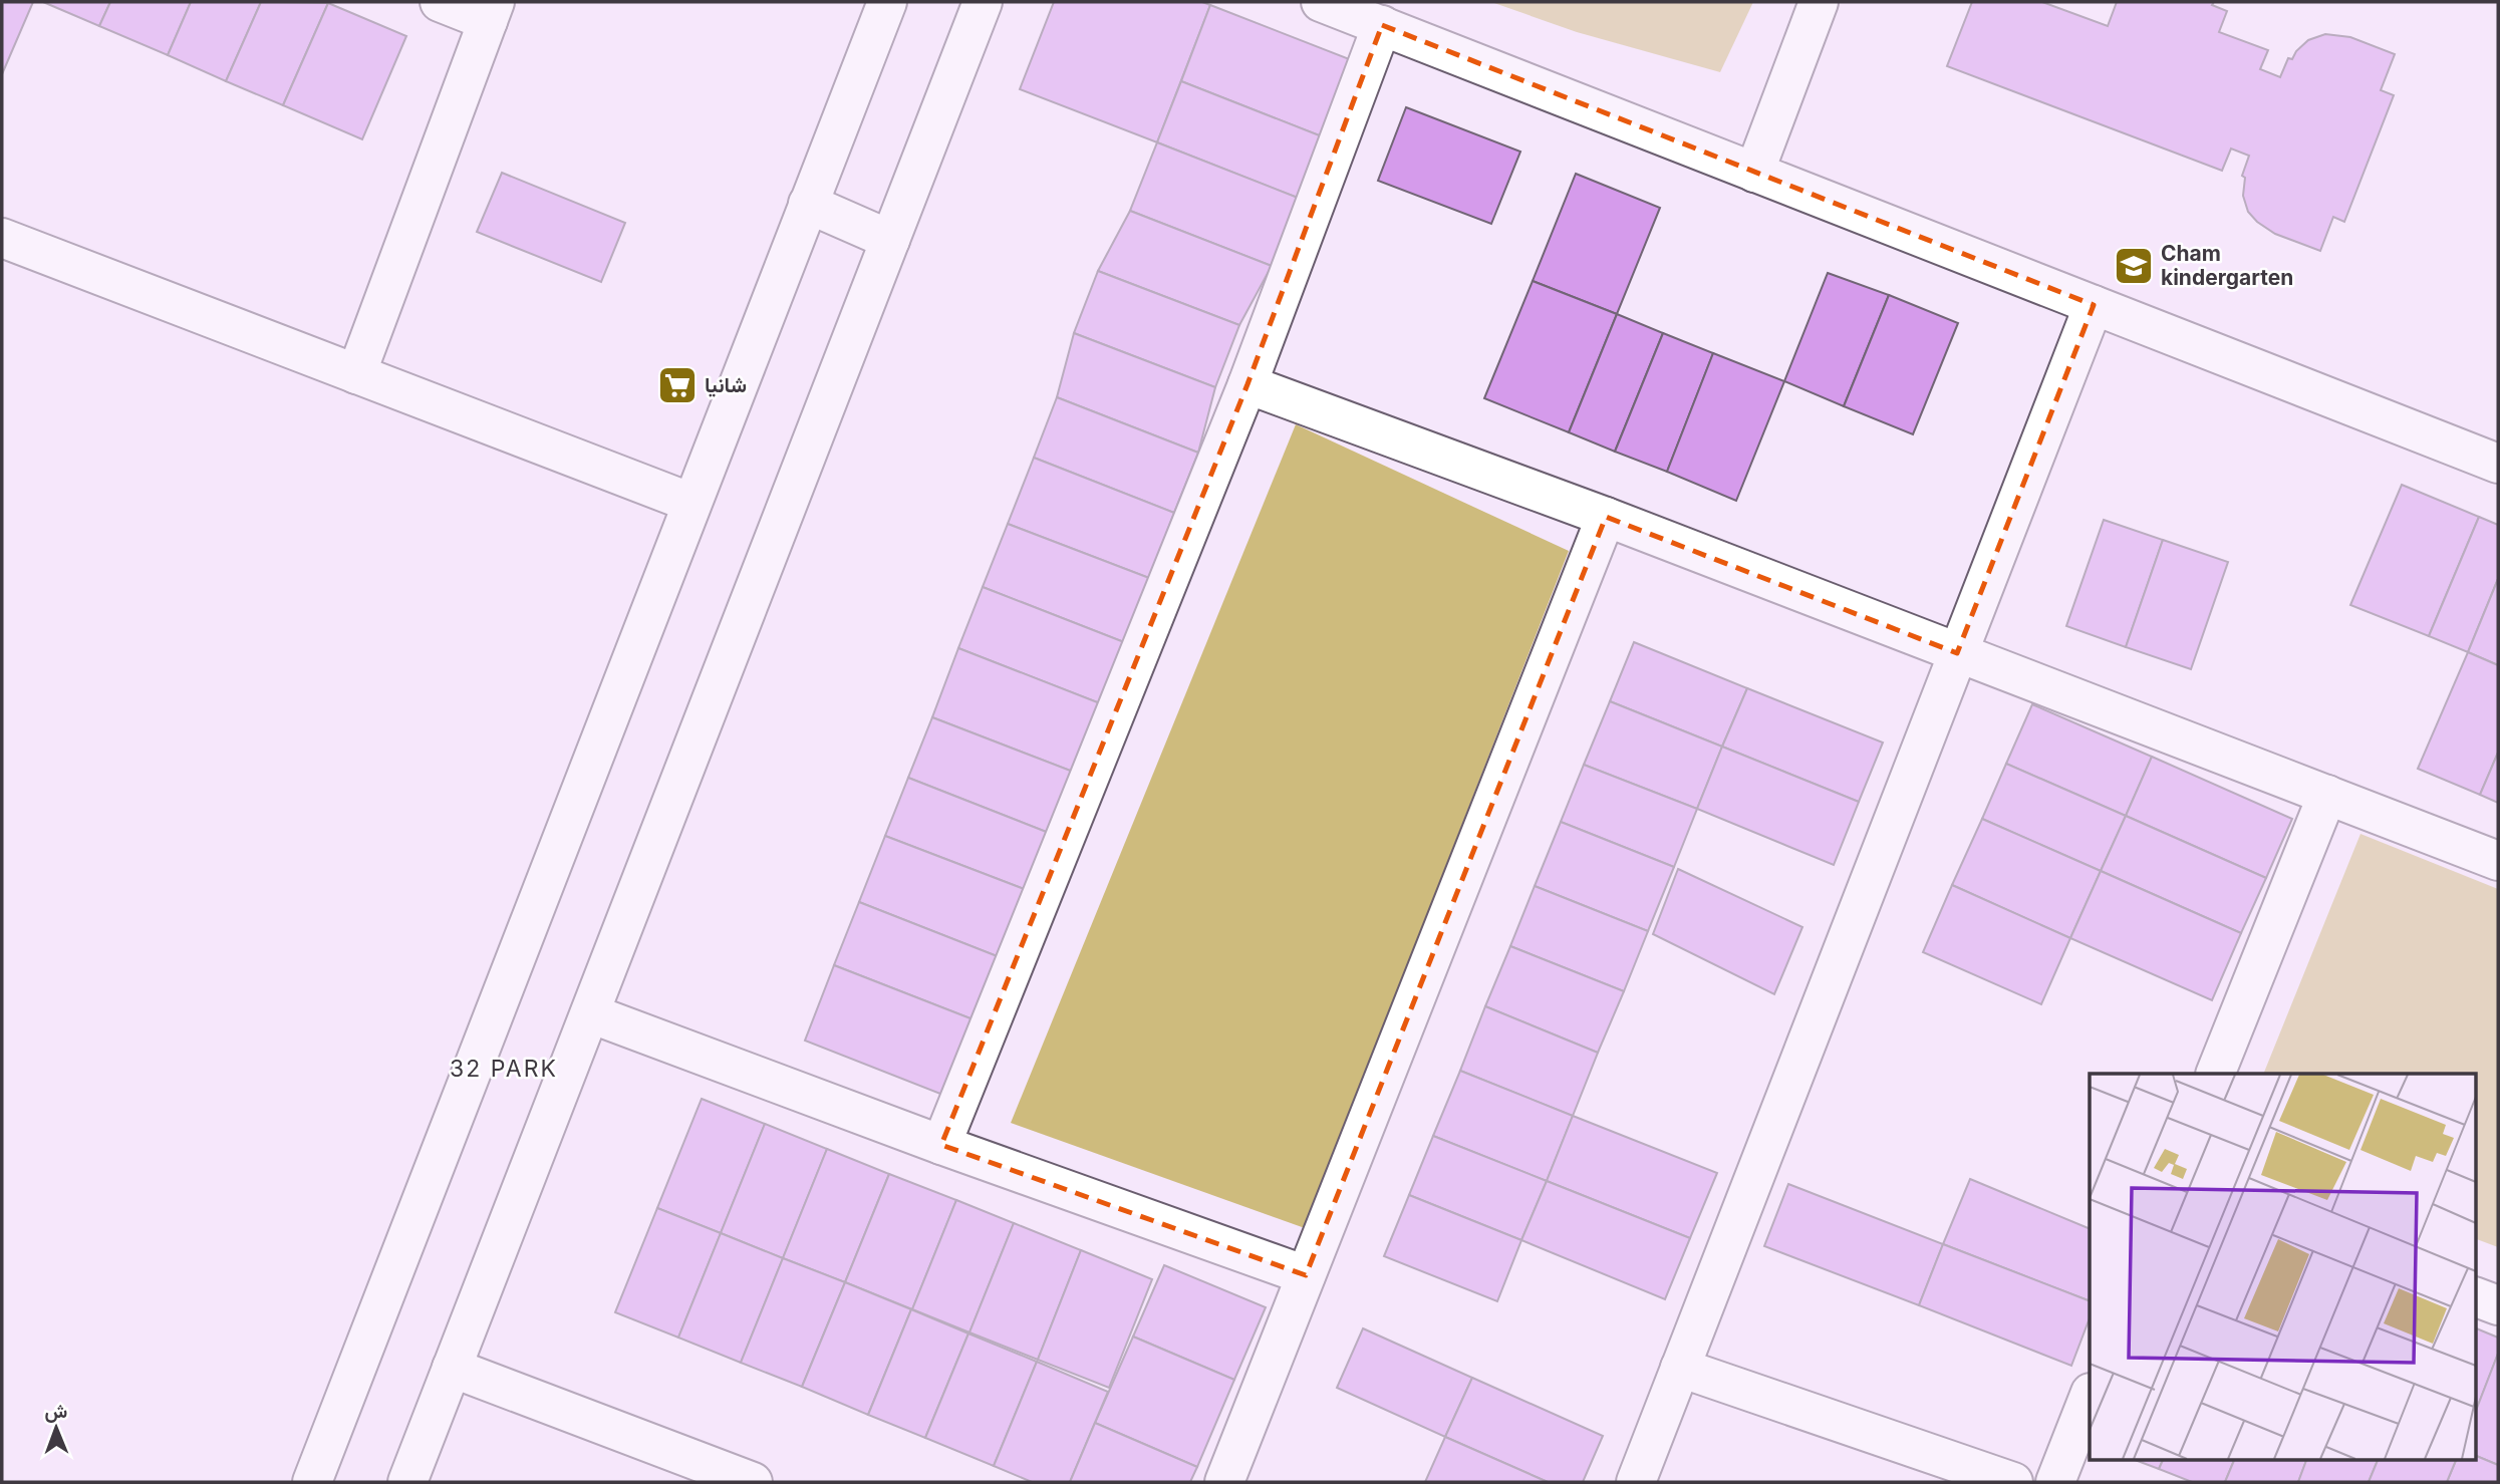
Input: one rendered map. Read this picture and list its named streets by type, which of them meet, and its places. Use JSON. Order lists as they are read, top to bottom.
{
  "districts": ["32 PARK"],
  "places": {
    "school or university": ["Cham kindergarten"],
    "supermarket": ["شانيا"]
  },
  "north": "top"
}
